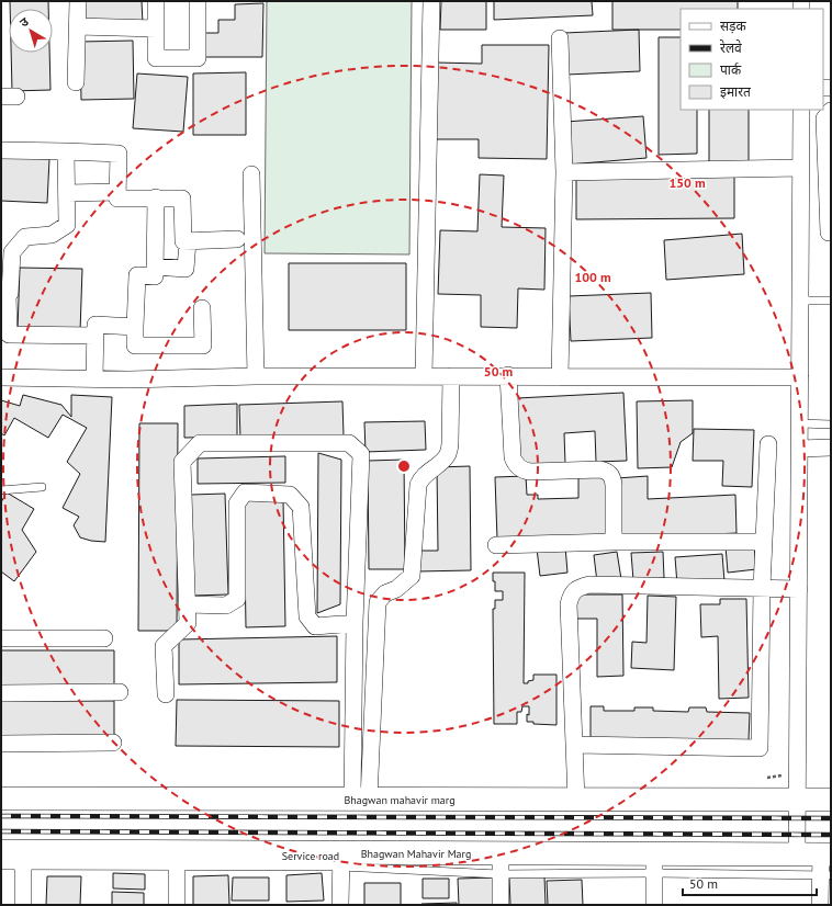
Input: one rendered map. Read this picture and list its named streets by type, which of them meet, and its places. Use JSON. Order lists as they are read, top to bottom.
{
  "streets": {
    "main road": ["Bhagwan mahavir marg", "Bhagwan Mahavir Marg"]
  },
  "legend": [
    "सड़क",
    "रेलवे",
    "पार्क",
    "इमारत"
  ],
  "scale_bar": "50 m",
  "north": "top left",
  "rings": ["150 m", "100 m", "50 m"]
}
